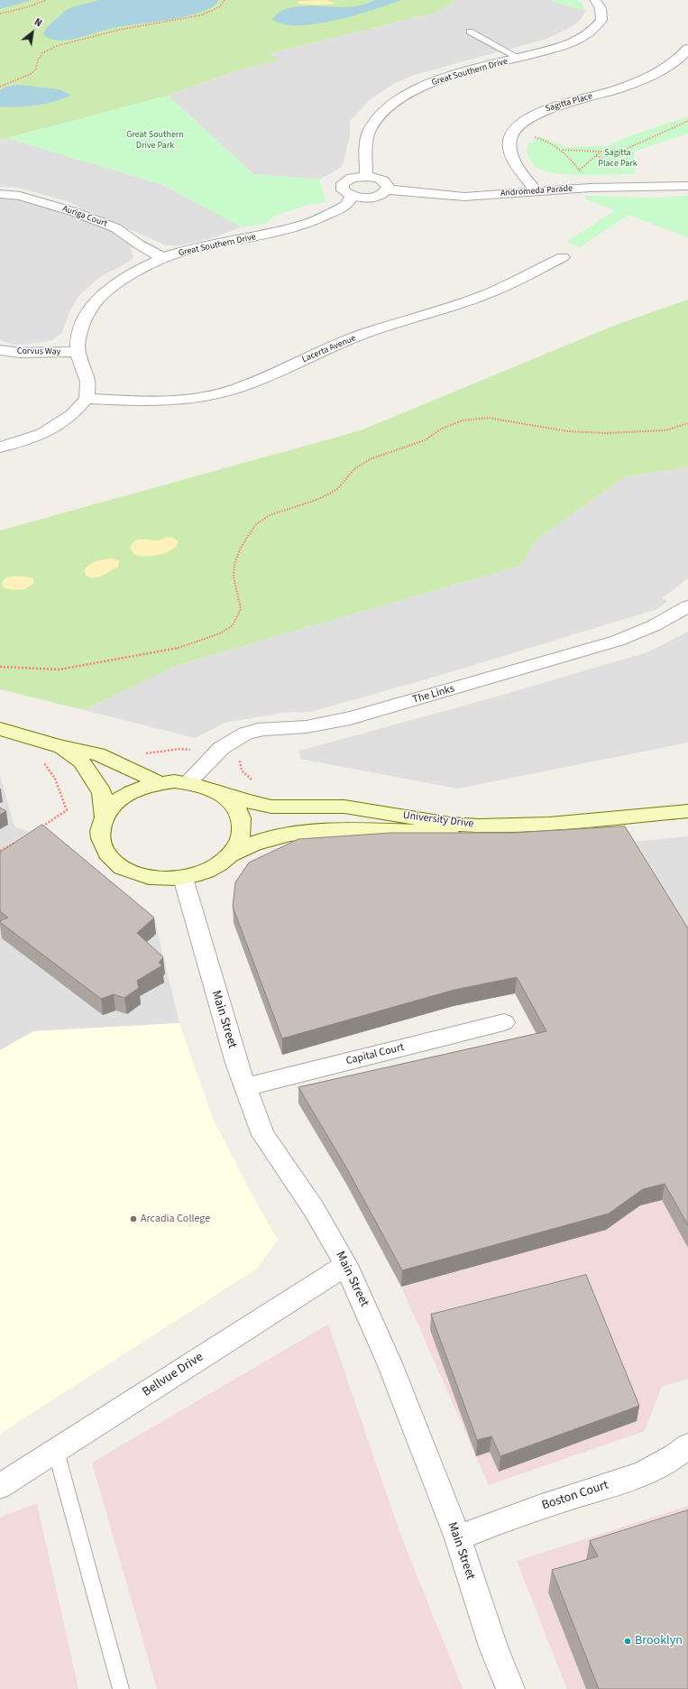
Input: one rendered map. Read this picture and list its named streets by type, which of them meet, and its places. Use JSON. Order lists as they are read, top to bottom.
{
  "streets": {
    "street": [
      "Great Southern Drive",
      "Sagitta Place",
      "Andromeda Parade",
      "Auriga Court",
      "Lacerta Avenue",
      "Corvus Way",
      "The Links",
      "University Drive",
      "Main Street",
      "Capital Court",
      "Bellvue Drive",
      "Boston Court"
    ]
  },
  "crossings": [
    ["Great Southern Drive", "Auriga Court"],
    ["Great Southern Drive", "Lacerta Avenue"],
    ["Great Southern Drive", "Corvus Way"],
    ["The Links", "University Drive"],
    ["The Links", "Main Street"],
    ["University Drive", "Main Street"],
    ["Main Street", "Capital Court"],
    ["Main Street", "Bellvue Drive"],
    ["Main Street", "Boston Court"]
  ],
  "parks": ["Great Southern Drive Park", "Sagitta Place Park"],
  "places": ["Arcadia College", "Brooklyn"],
  "north": "top right"
}
